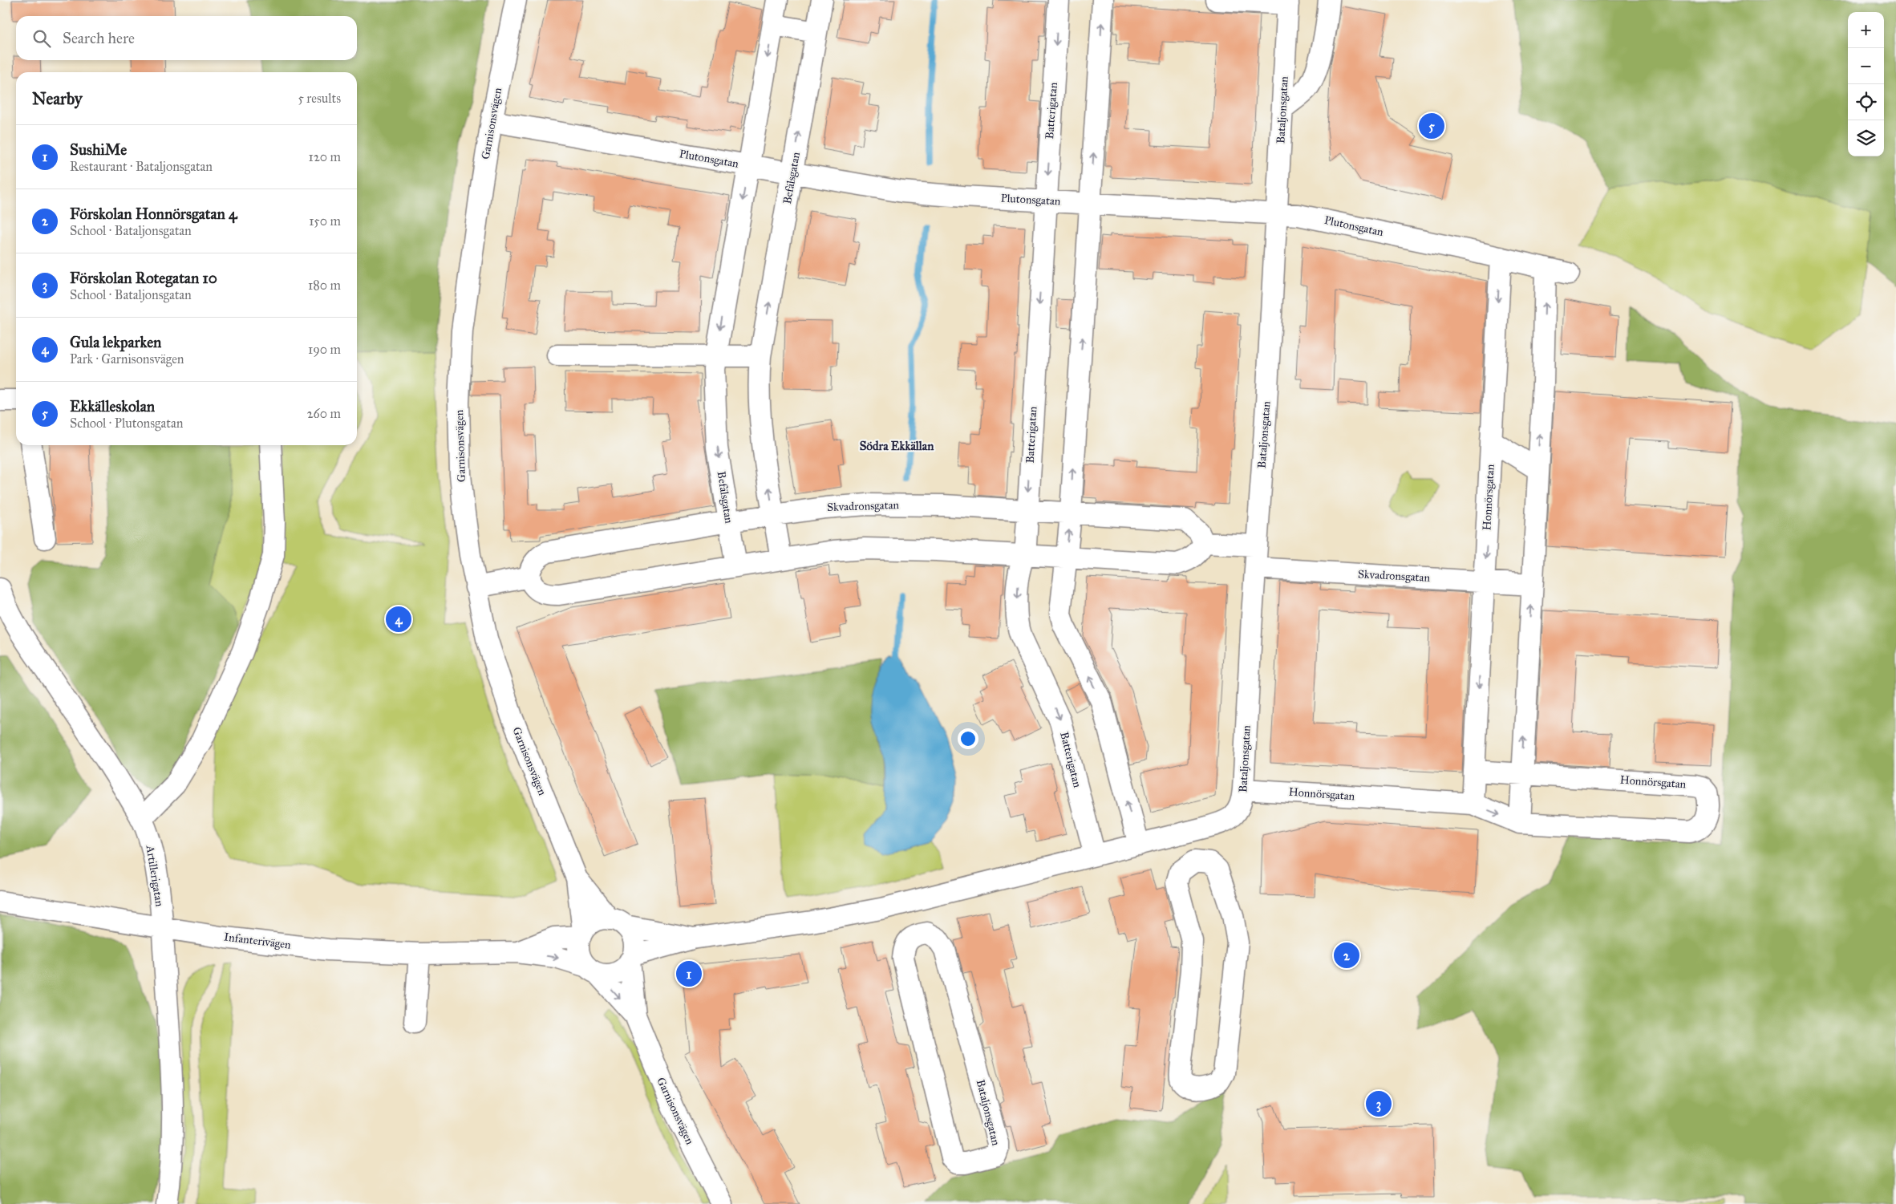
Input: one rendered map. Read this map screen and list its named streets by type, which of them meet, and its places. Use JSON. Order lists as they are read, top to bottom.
{
  "streets": {
    "street": [
      "Bataljonsgatan",
      "Batterigatan",
      "Garnisonsvägen",
      "Plutonsgatan",
      "Befälsgatan",
      "Honnörsgatan",
      "Skvadronsgatan",
      "Artillerigatan",
      "Infanterivägen"
    ]
  },
  "crossings": [
    ["Bataljonsgatan", "Batterigatan"],
    ["Bataljonsgatan", "Garnisonsvägen"],
    ["Bataljonsgatan", "Plutonsgatan"],
    ["Bataljonsgatan", "Honnörsgatan"],
    ["Bataljonsgatan", "Skvadronsgatan"],
    ["Bataljonsgatan", "Infanterivägen"],
    ["Batterigatan", "Plutonsgatan"],
    ["Batterigatan", "Skvadronsgatan"],
    ["Garnisonsvägen", "Plutonsgatan"],
    ["Garnisonsvägen", "Infanterivägen"],
    ["Plutonsgatan", "Befälsgatan"],
    ["Plutonsgatan", "Honnörsgatan"],
    ["Befälsgatan", "Skvadronsgatan"],
    ["Honnörsgatan", "Skvadronsgatan"],
    ["Artillerigatan", "Infanterivägen"]
  ],
  "districts": ["Södra Ekkällan"],
  "page": {
    "map_buttons": ["+", "−"],
    "search": "Search here",
    "heading": ["Nearby", "5 results"],
    "pins": [
      "5",
      "4",
      "2",
      "1",
      "3"
    ],
    "list": [
      {
        "mark": "1",
        "name": "SushiMe",
        "note": "Restaurant · Bataljonsgatan",
        "value": "120 m"
      },
      {
        "mark": "2",
        "name": "Förskolan Honnörsgatan 4",
        "note": "School · Bataljonsgatan",
        "value": "150 m"
      },
      {
        "mark": "3",
        "name": "Förskolan Rotegatan 10",
        "note": "School · Bataljonsgatan",
        "value": "180 m"
      },
      {
        "mark": "4",
        "name": "Gula lekparken",
        "note": "Park · Garnisonsvägen",
        "value": "190 m"
      },
      {
        "mark": "5",
        "name": "Ekkälleskolan",
        "note": "School · Plutonsgatan",
        "value": "260 m"
      }
    ]
  }
}
